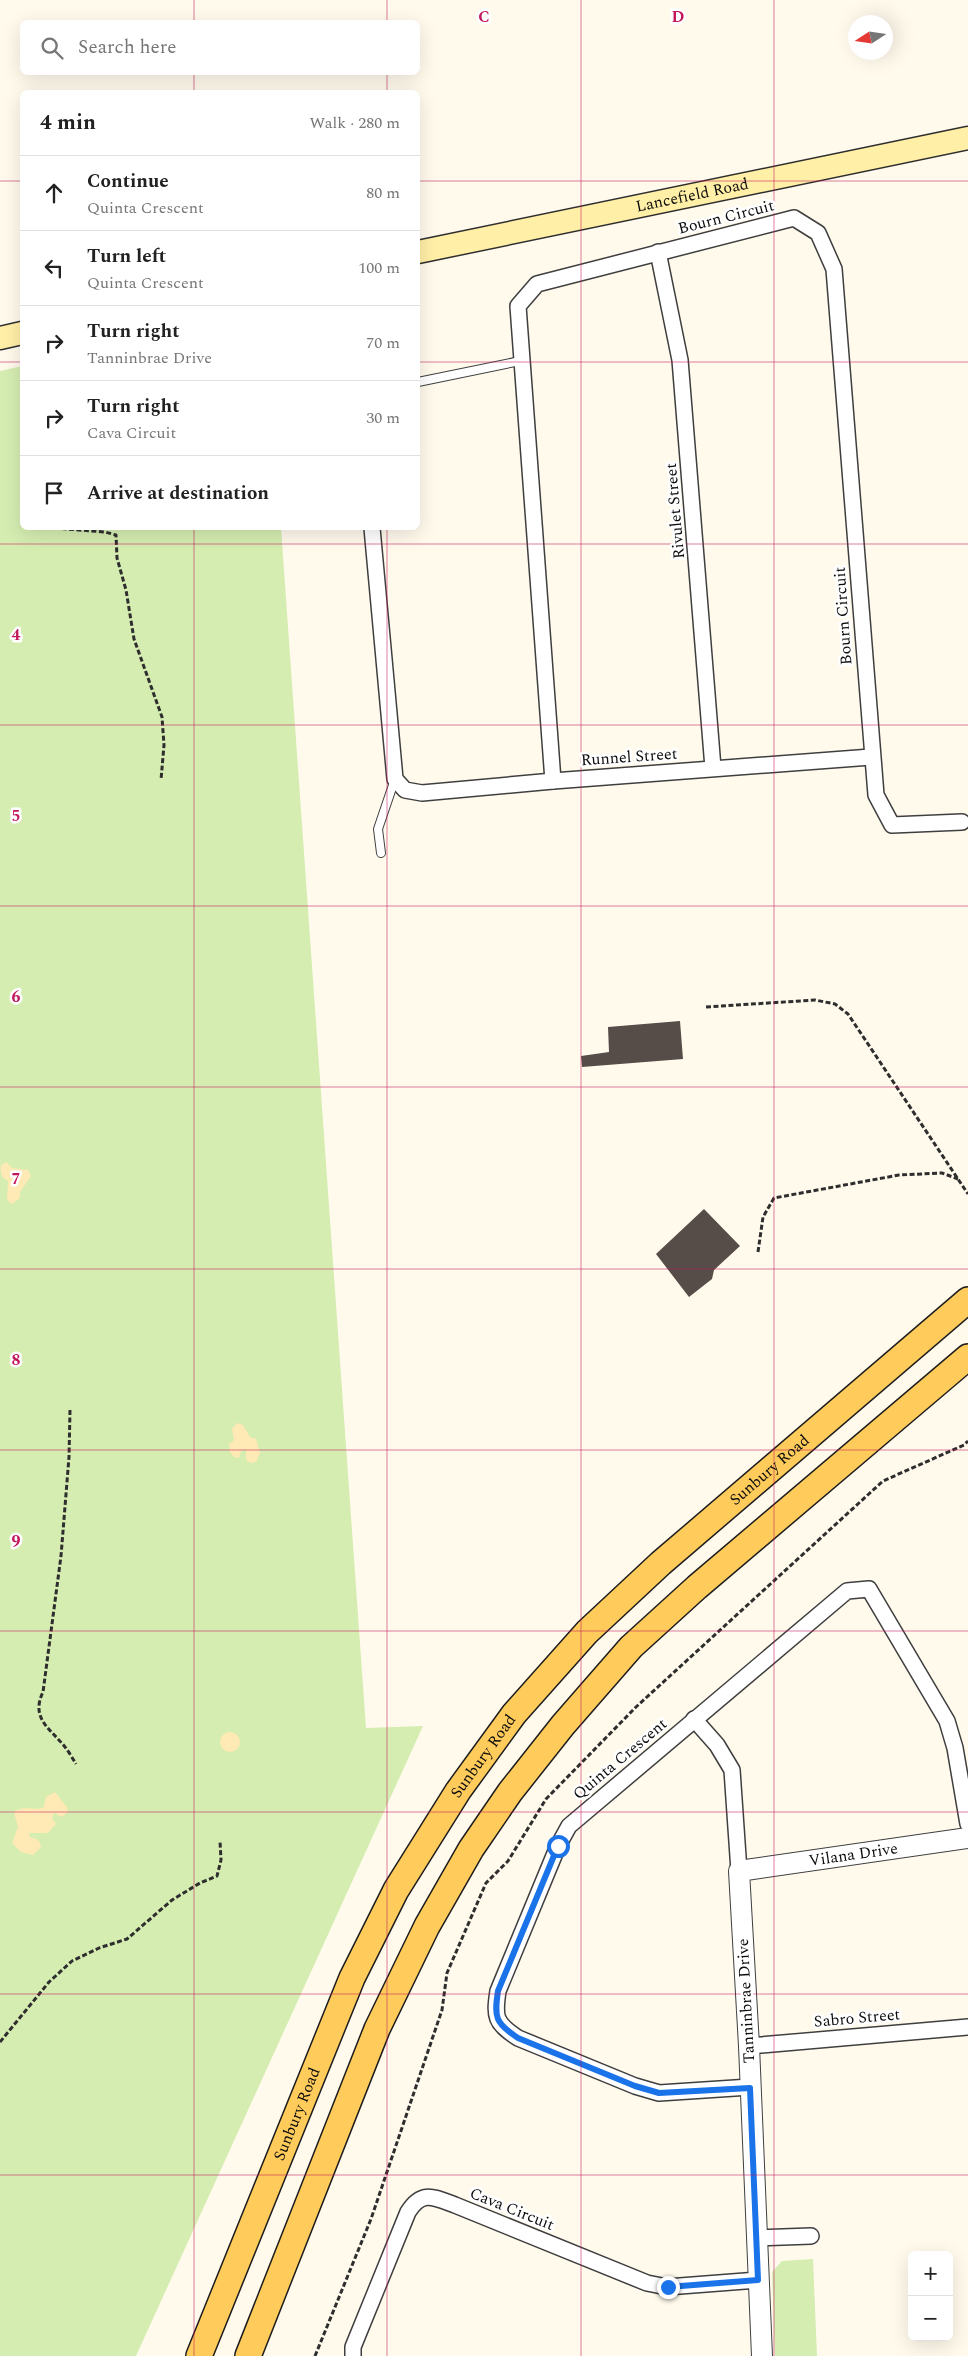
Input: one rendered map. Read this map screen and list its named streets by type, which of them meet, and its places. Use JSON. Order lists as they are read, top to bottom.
{
  "streets": {
    "main road": ["Lancefield Road", "Sunbury Road"],
    "street": [
      "Bourn Circuit",
      "Rivulet Street",
      "Runnel Street",
      "Quinta Crescent",
      "Vilana Drive",
      "Tanninbrae Drive",
      "Sabro Street",
      "Cava Circuit"
    ]
  },
  "crossings": [
    ["Bourn Circuit", "Rivulet Street"],
    ["Bourn Circuit", "Runnel Street"],
    ["Rivulet Street", "Runnel Street"],
    ["Quinta Crescent", "Tanninbrae Drive"],
    ["Vilana Drive", "Tanninbrae Drive"],
    ["Tanninbrae Drive", "Sabro Street"],
    ["Tanninbrae Drive", "Cava Circuit"]
  ],
  "north": "left",
  "page": {
    "search": "Search here",
    "heading": ["4 min", "Walk · 280 m"],
    "list": [
      ["Continue", "Quinta Crescent", "80 m"],
      ["Turn left", "Quinta Crescent", "100 m"],
      ["Turn right", "Tanninbrae Drive", "70 m"],
      ["Turn right", "Cava Circuit", "30 m"],
      "Arrive at destination"
    ],
    "map_buttons": ["+", "−"]
  },
  "grid": {
    "columns": ["C", "D"],
    "rows": [
      "4",
      "5",
      "6",
      "7",
      "8",
      "9"
    ]
  }
}
